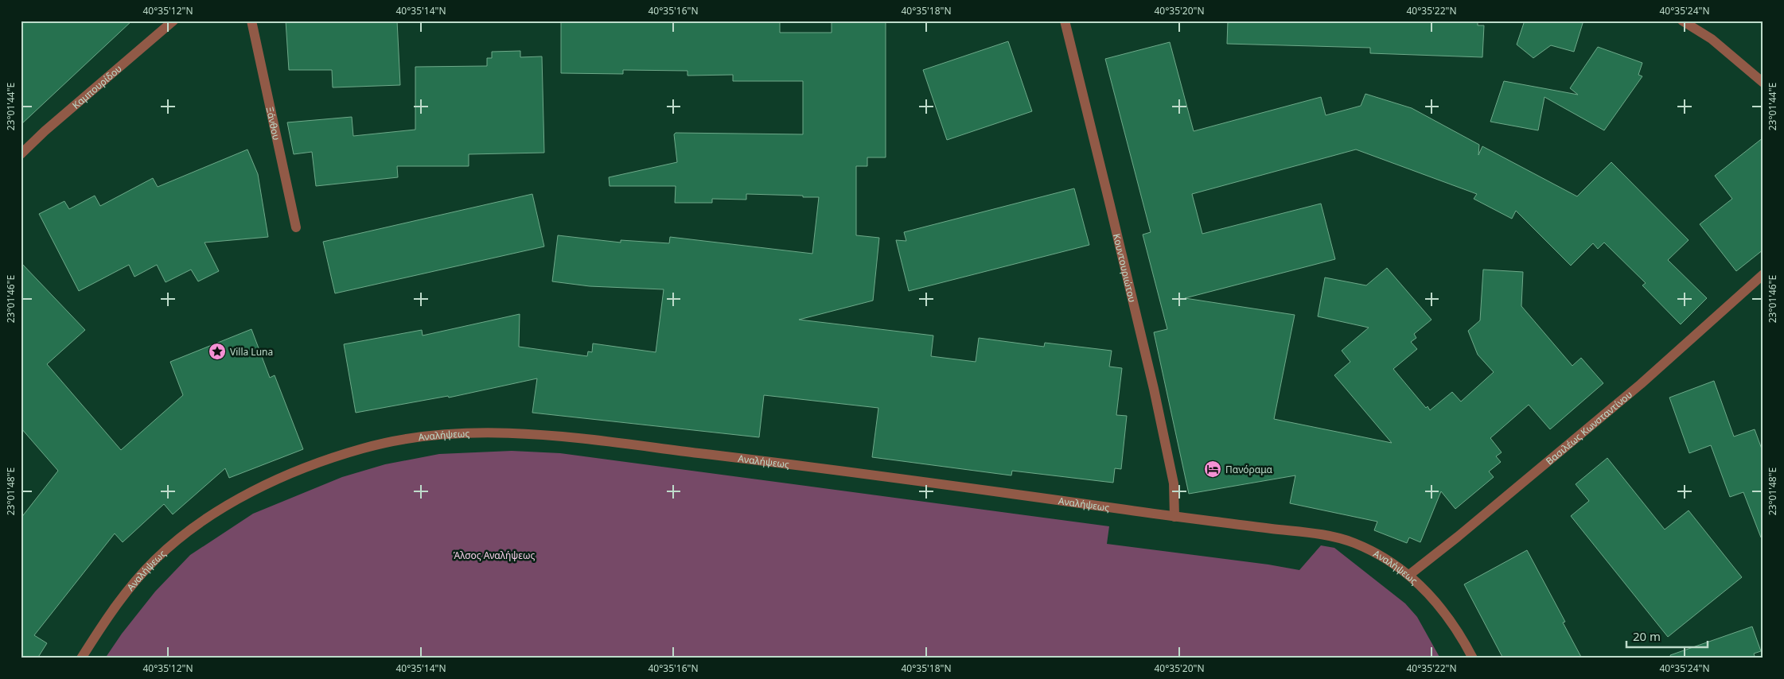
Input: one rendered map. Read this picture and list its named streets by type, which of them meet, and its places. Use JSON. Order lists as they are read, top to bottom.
{
  "streets": {
    "street": [
      "Καμπουρίδου",
      "Ξάνθου",
      "Κουντουριώτου",
      "Βασιλέως Κωνσταντίνου",
      "Αναλήψεως"
    ]
  },
  "crossings": [
    ["Κουντουριώτου", "Αναλήψεως"],
    ["Βασιλέως Κωνσταντίνου", "Αναλήψεως"]
  ],
  "parks": ["Άλσος Αναλήψεως"],
  "places": {
    "place": ["Villa Luna"],
    "hotel": ["Πανόραμα"]
  },
  "scale_bar": "20 m",
  "coordinates": [
    "40°35'12\"N",
    "40°35'14\"N",
    "40°35'16\"N",
    "40°35'18\"N",
    "40°35'20\"N",
    "40°35'22\"N",
    "40°35'24\"N",
    "23°01'44\"E",
    "23°01'46\"E",
    "23°01'48\"E"
  ]
}
